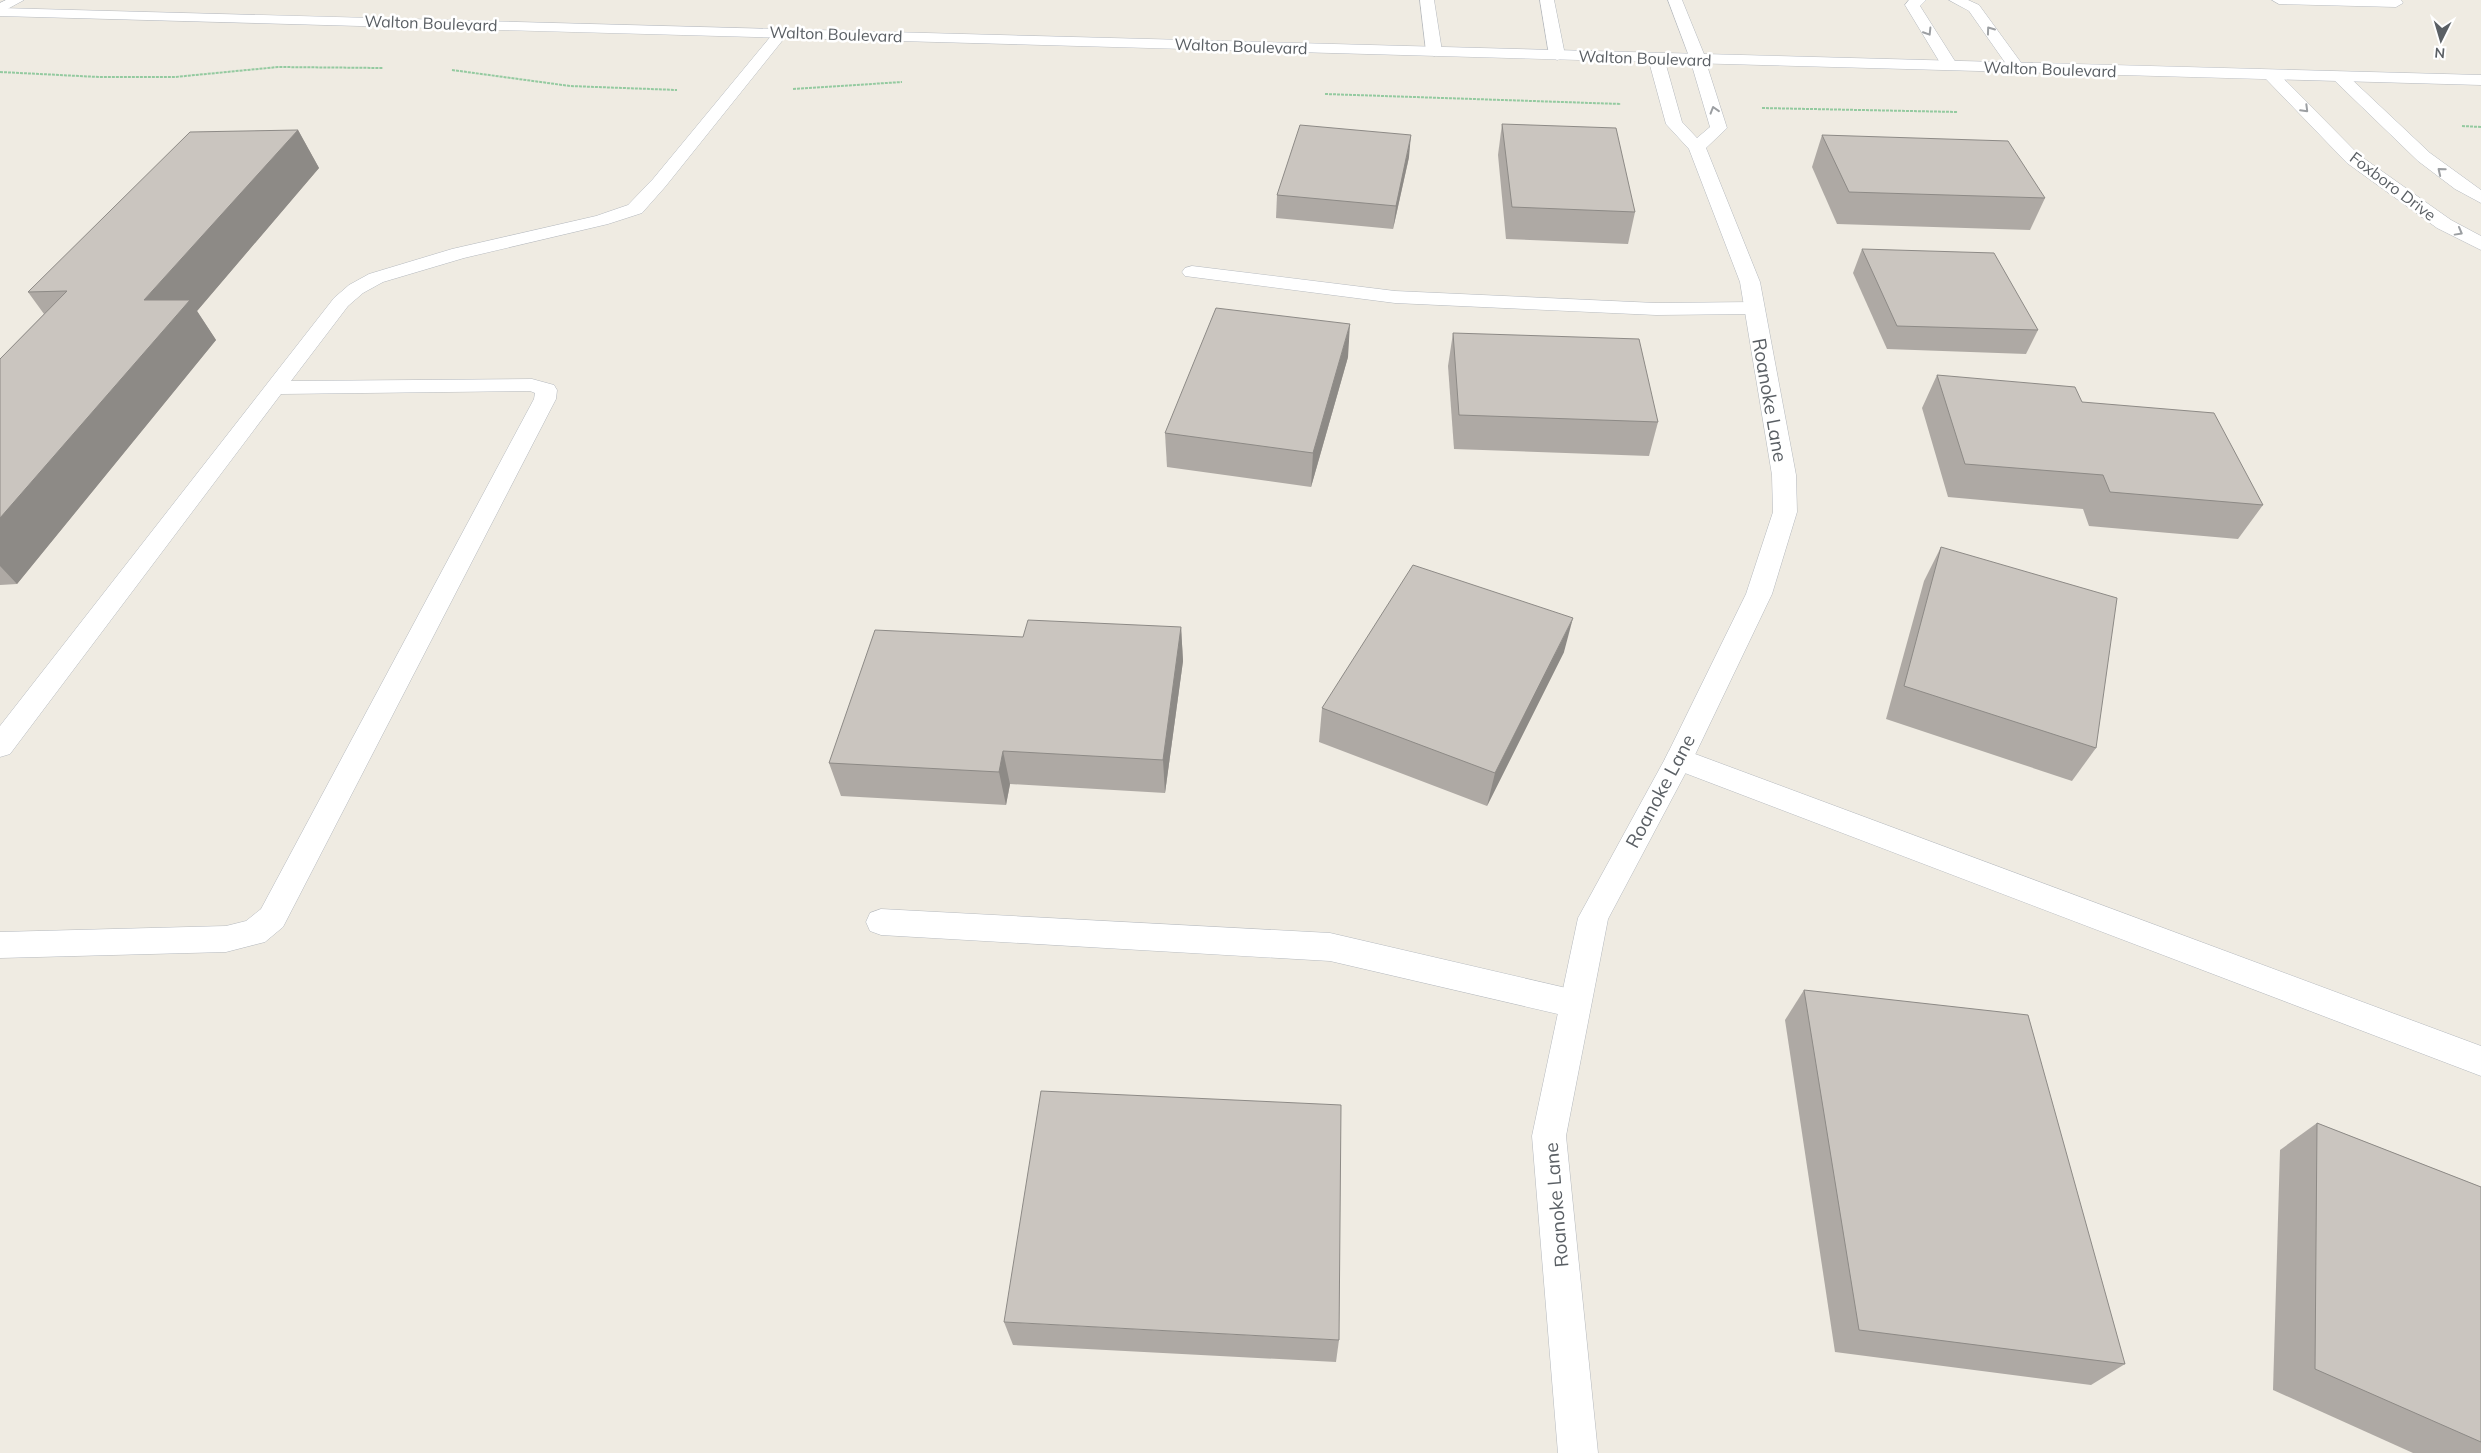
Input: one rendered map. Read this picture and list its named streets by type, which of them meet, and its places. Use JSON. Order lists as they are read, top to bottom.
{
  "streets": {
    "main road": ["Walton Boulevard", "Foxboro Drive", "Roanoke Lane"]
  },
  "crossings": [
    ["Walton Boulevard", "Foxboro Drive"],
    ["Walton Boulevard", "Roanoke Lane"]
  ],
  "north": "bottom"
}
